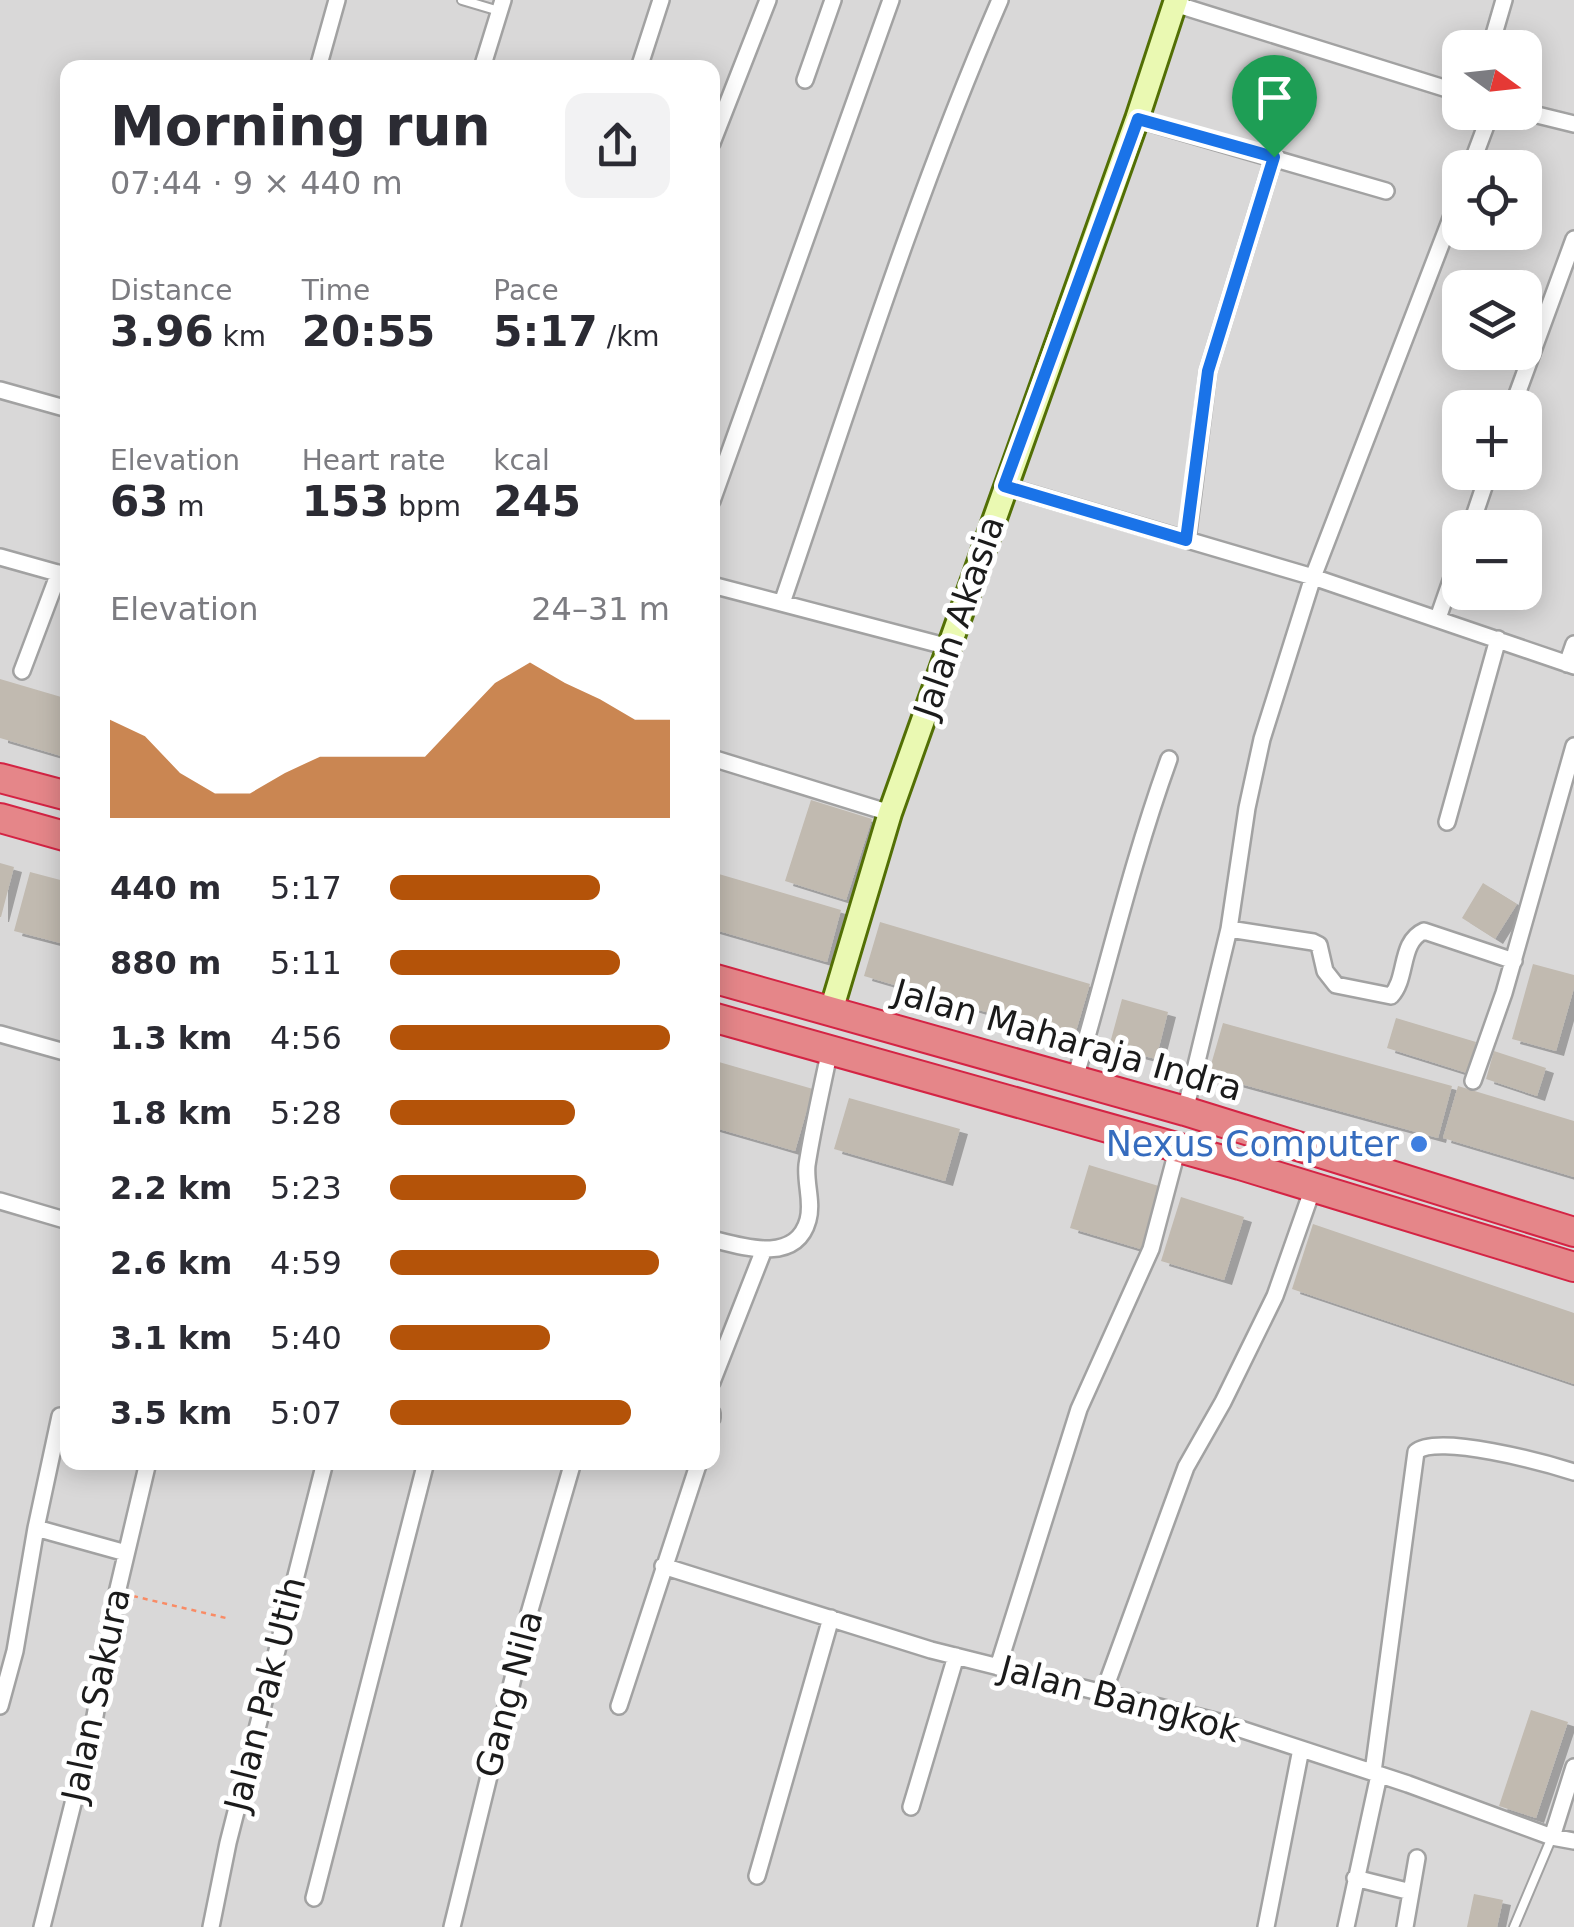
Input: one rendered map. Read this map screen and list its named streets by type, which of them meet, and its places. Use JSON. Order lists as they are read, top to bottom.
{
  "streets": {
    "highway": ["Jalan Maharaja Indra"],
    "street": [
      "Jalan Akasia",
      "Jalan Pak Utih",
      "Gang Nila",
      "Jalan Sakura",
      "Jalan Bangkok"
    ]
  },
  "crossings": [
    ["Jalan Akasia", "Jalan Maharaja Indra"]
  ],
  "places": ["Nexus Computer"],
  "north": "right",
  "page": {
    "map_buttons": ["+", "−"],
    "heading": ["Morning run", "07:44 · 9 × 440 m"],
    "stats": [
      ["Distance", "3.96 km"],
      ["Time", "20:55"],
      ["Pace", "5:17 /km"],
      ["Elevation", "63 m"],
      ["Heart rate", "153 bpm"],
      ["kcal", "245"]
    ],
    "chart": ["Elevation", "24–31 m"],
    "list": [
      {
        "name": "440 m",
        "note": "5:17"
      },
      {
        "name": "880 m",
        "note": "5:11"
      },
      {
        "name": "1.3 km",
        "note": "4:56"
      },
      {
        "name": "1.8 km",
        "note": "5:28"
      },
      {
        "name": "2.2 km",
        "note": "5:23"
      },
      {
        "name": "2.6 km",
        "note": "4:59"
      },
      {
        "name": "3.1 km",
        "note": "5:40"
      },
      {
        "name": "3.5 km",
        "note": "5:07"
      }
    ]
  }
}
